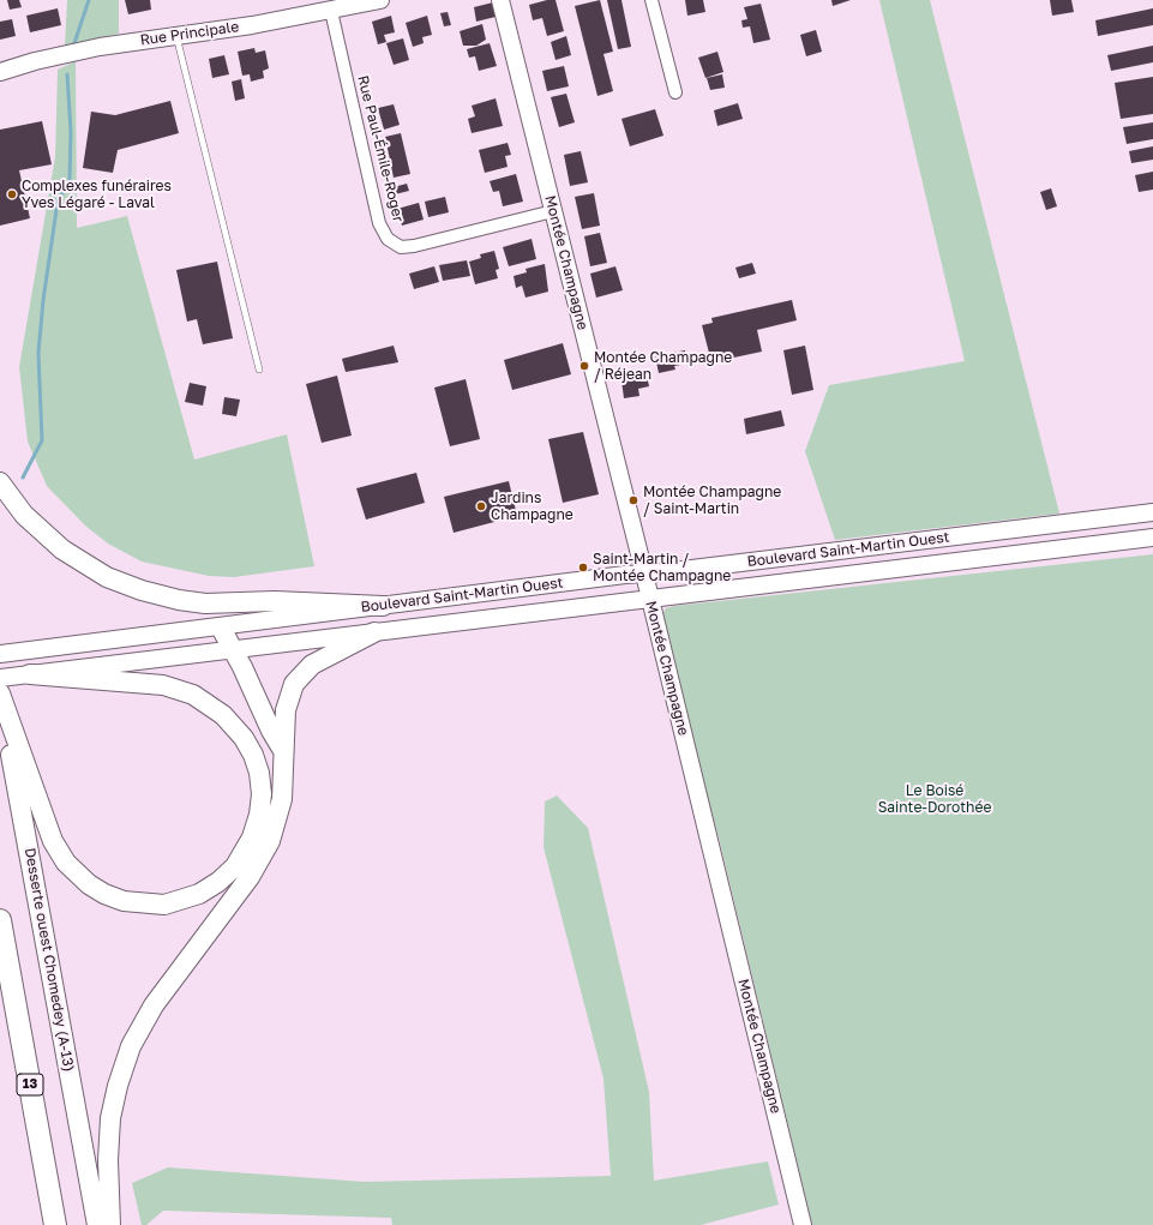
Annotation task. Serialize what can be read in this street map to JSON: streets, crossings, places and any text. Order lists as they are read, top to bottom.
{
  "streets": {
    "highway": ["13"],
    "main road": [
      "Rue Principale",
      "Montée Champagne",
      "Boulevard Saint-Martin Ouest",
      "Desserte ouest Chomedey (A-13)"
    ],
    "street": ["Rue Paul-Émile-Roger"]
  },
  "crossings": [
    ["Rue Principale", "Rue Paul-Émile-Roger"],
    ["Rue Paul-Émile-Roger", "Montée Champagne"],
    ["Montée Champagne", "Boulevard Saint-Martin Ouest"]
  ],
  "parks": ["Le Boisé Sainte-Dorothée"],
  "places": [
    "Complexes funéraires Yves Légaré - Laval",
    "Montée Champagne / Réjean",
    "Montée Champagne / Saint-Martin",
    "Jardins Champagne",
    "Saint-Martin / Montée Champagne"
  ]
}
